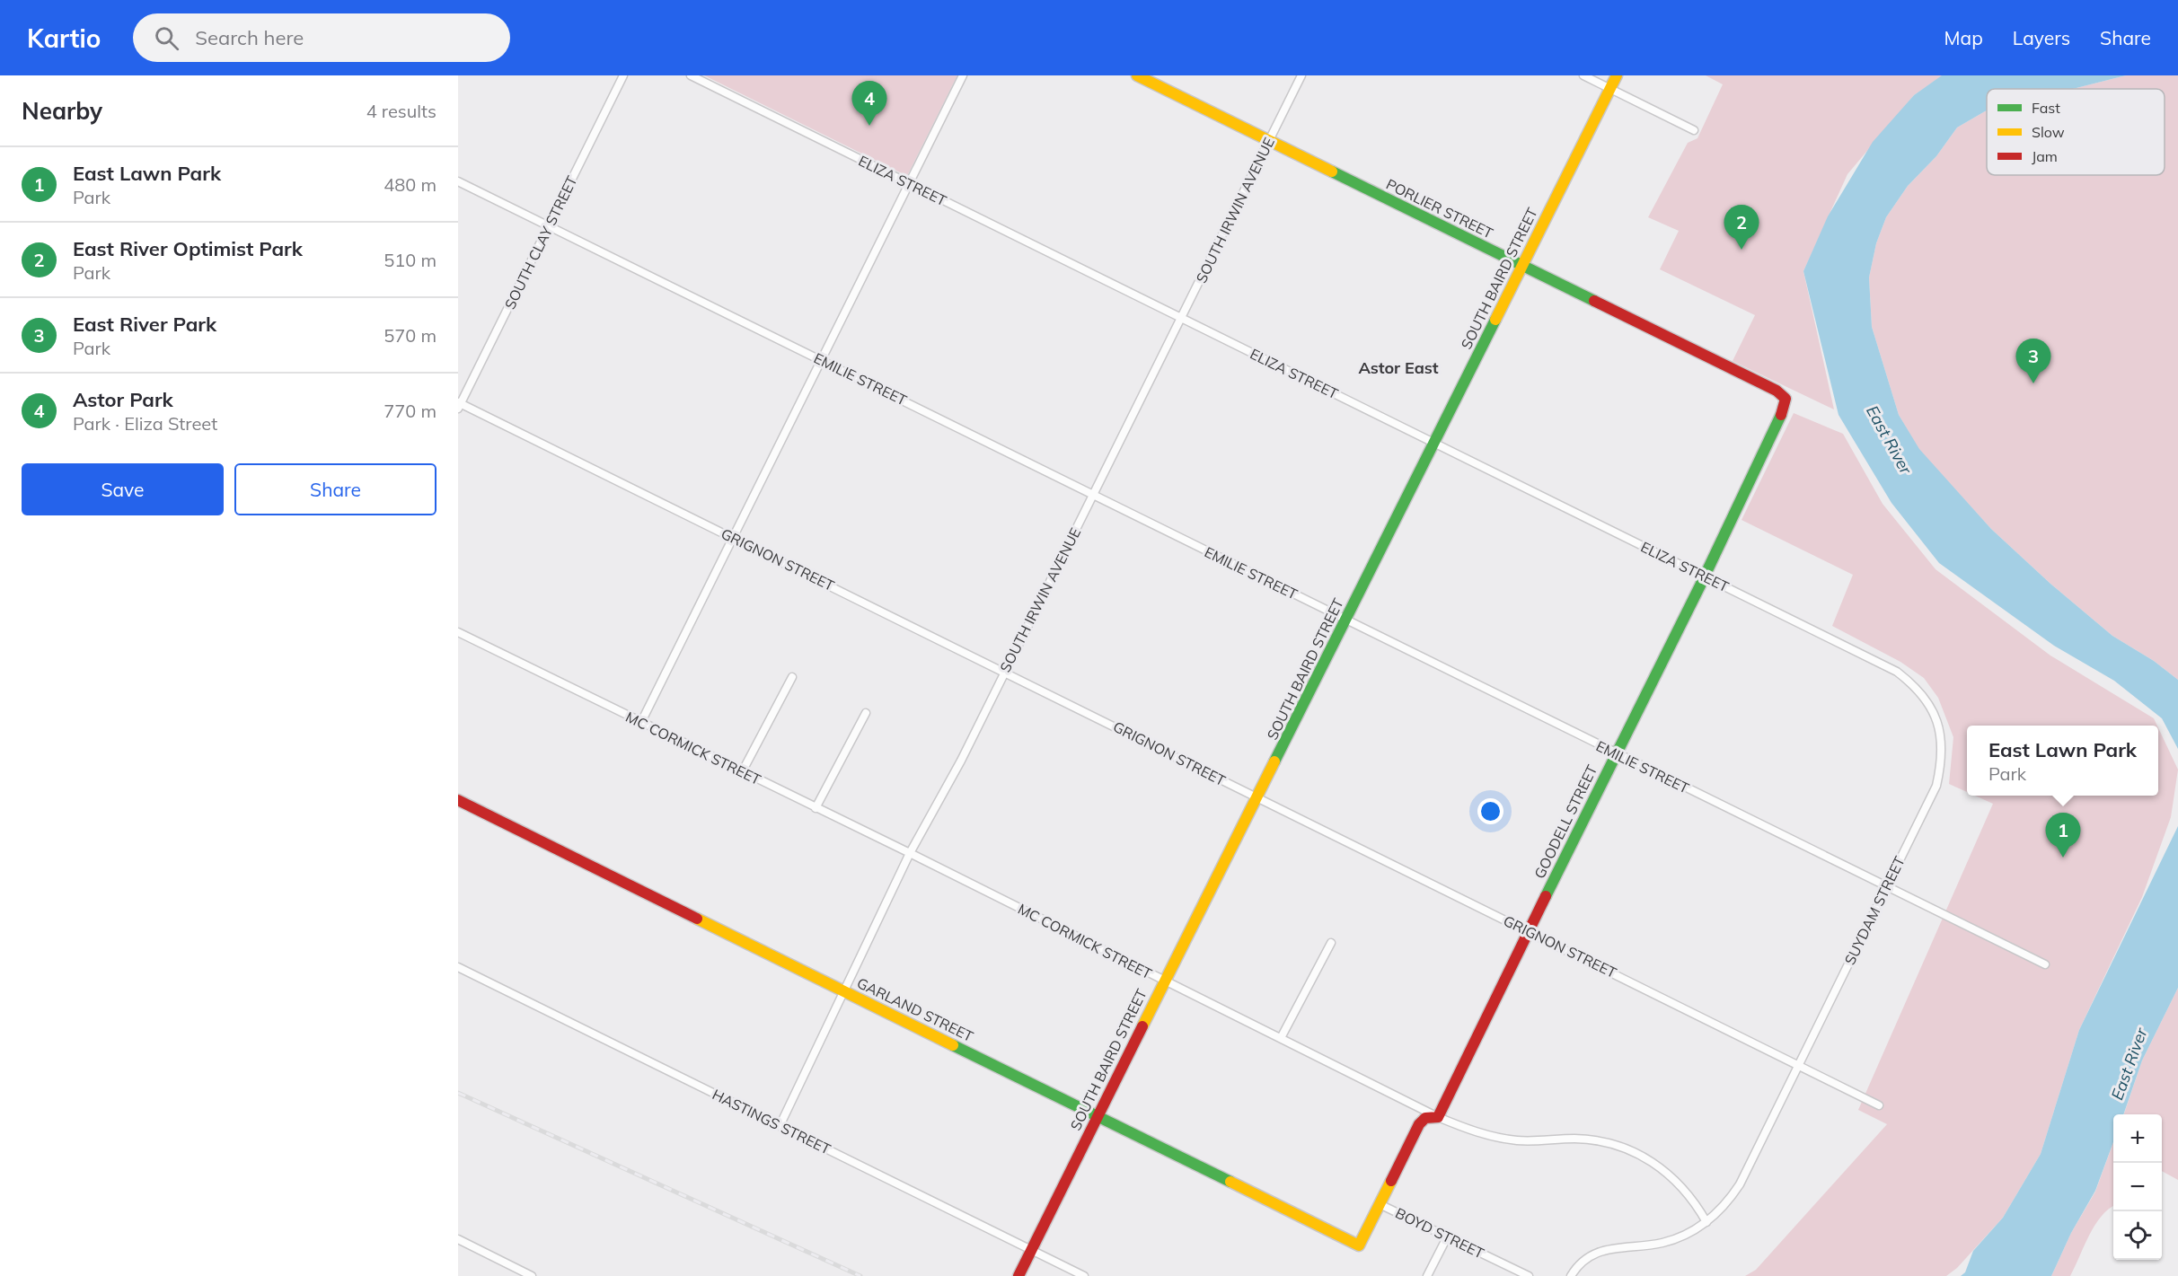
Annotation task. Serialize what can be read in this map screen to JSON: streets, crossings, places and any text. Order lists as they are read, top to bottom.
{
  "streets": {
    "street": [
      "ELIZA STREET",
      "PORLIER STREET",
      "SOUTH IRWIN AVENUE",
      "SOUTH CLAY STREET",
      "SOUTH BAIRD STREET",
      "EMILIE STREET",
      "GRIGNON STREET",
      "MC CORMICK STREET",
      "GOODELL STREET",
      "SUYDAM STREET",
      "GARLAND STREET",
      "HASTINGS STREET",
      "BOYD STREET"
    ]
  },
  "crossings": [
    ["ELIZA STREET", "SOUTH IRWIN AVENUE"],
    ["ELIZA STREET", "SOUTH BAIRD STREET"],
    ["ELIZA STREET", "GOODELL STREET"],
    ["ELIZA STREET", "SUYDAM STREET"],
    ["PORLIER STREET", "SOUTH IRWIN AVENUE"],
    ["PORLIER STREET", "SOUTH BAIRD STREET"],
    ["PORLIER STREET", "GOODELL STREET"],
    ["SOUTH IRWIN AVENUE", "EMILIE STREET"],
    ["SOUTH IRWIN AVENUE", "GRIGNON STREET"],
    ["SOUTH IRWIN AVENUE", "MC CORMICK STREET"],
    ["SOUTH IRWIN AVENUE", "GARLAND STREET"],
    ["SOUTH IRWIN AVENUE", "HASTINGS STREET"],
    ["SOUTH CLAY STREET", "EMILIE STREET"],
    ["SOUTH CLAY STREET", "GRIGNON STREET"],
    ["SOUTH BAIRD STREET", "EMILIE STREET"],
    ["SOUTH BAIRD STREET", "GRIGNON STREET"],
    ["SOUTH BAIRD STREET", "MC CORMICK STREET"],
    ["SOUTH BAIRD STREET", "GARLAND STREET"],
    ["SOUTH BAIRD STREET", "HASTINGS STREET"],
    ["EMILIE STREET", "GOODELL STREET"],
    ["EMILIE STREET", "SUYDAM STREET"],
    ["GRIGNON STREET", "GOODELL STREET"],
    ["GRIGNON STREET", "SUYDAM STREET"],
    ["MC CORMICK STREET", "GOODELL STREET"],
    ["MC CORMICK STREET", "SUYDAM STREET"],
    ["GARLAND STREET", "BOYD STREET"]
  ],
  "districts": ["Astor East"],
  "water": ["East River"],
  "legend": ["Fast", "Slow", "Jam"],
  "page": {
    "header": "Kartio",
    "search": "Search here",
    "nav": ["Map", "Layers", "Share"],
    "heading": ["Nearby", "4 results"],
    "pins": [
      "4",
      "2",
      "3",
      "1"
    ],
    "list": [
      {
        "mark": "1",
        "name": "East Lawn Park",
        "note": "Park",
        "value": "480 m"
      },
      {
        "mark": "2",
        "name": "East River Optimist Park",
        "note": "Park",
        "value": "510 m"
      },
      {
        "mark": "3",
        "name": "East River Park",
        "note": "Park",
        "value": "570 m"
      },
      {
        "mark": "4",
        "name": "Astor Park",
        "note": "Park · Eliza Street",
        "value": "770 m"
      }
    ],
    "buttons": ["Save", "Share"],
    "popup": ["East Lawn Park", "Park"],
    "map_buttons": ["+", "−"]
  }
}
